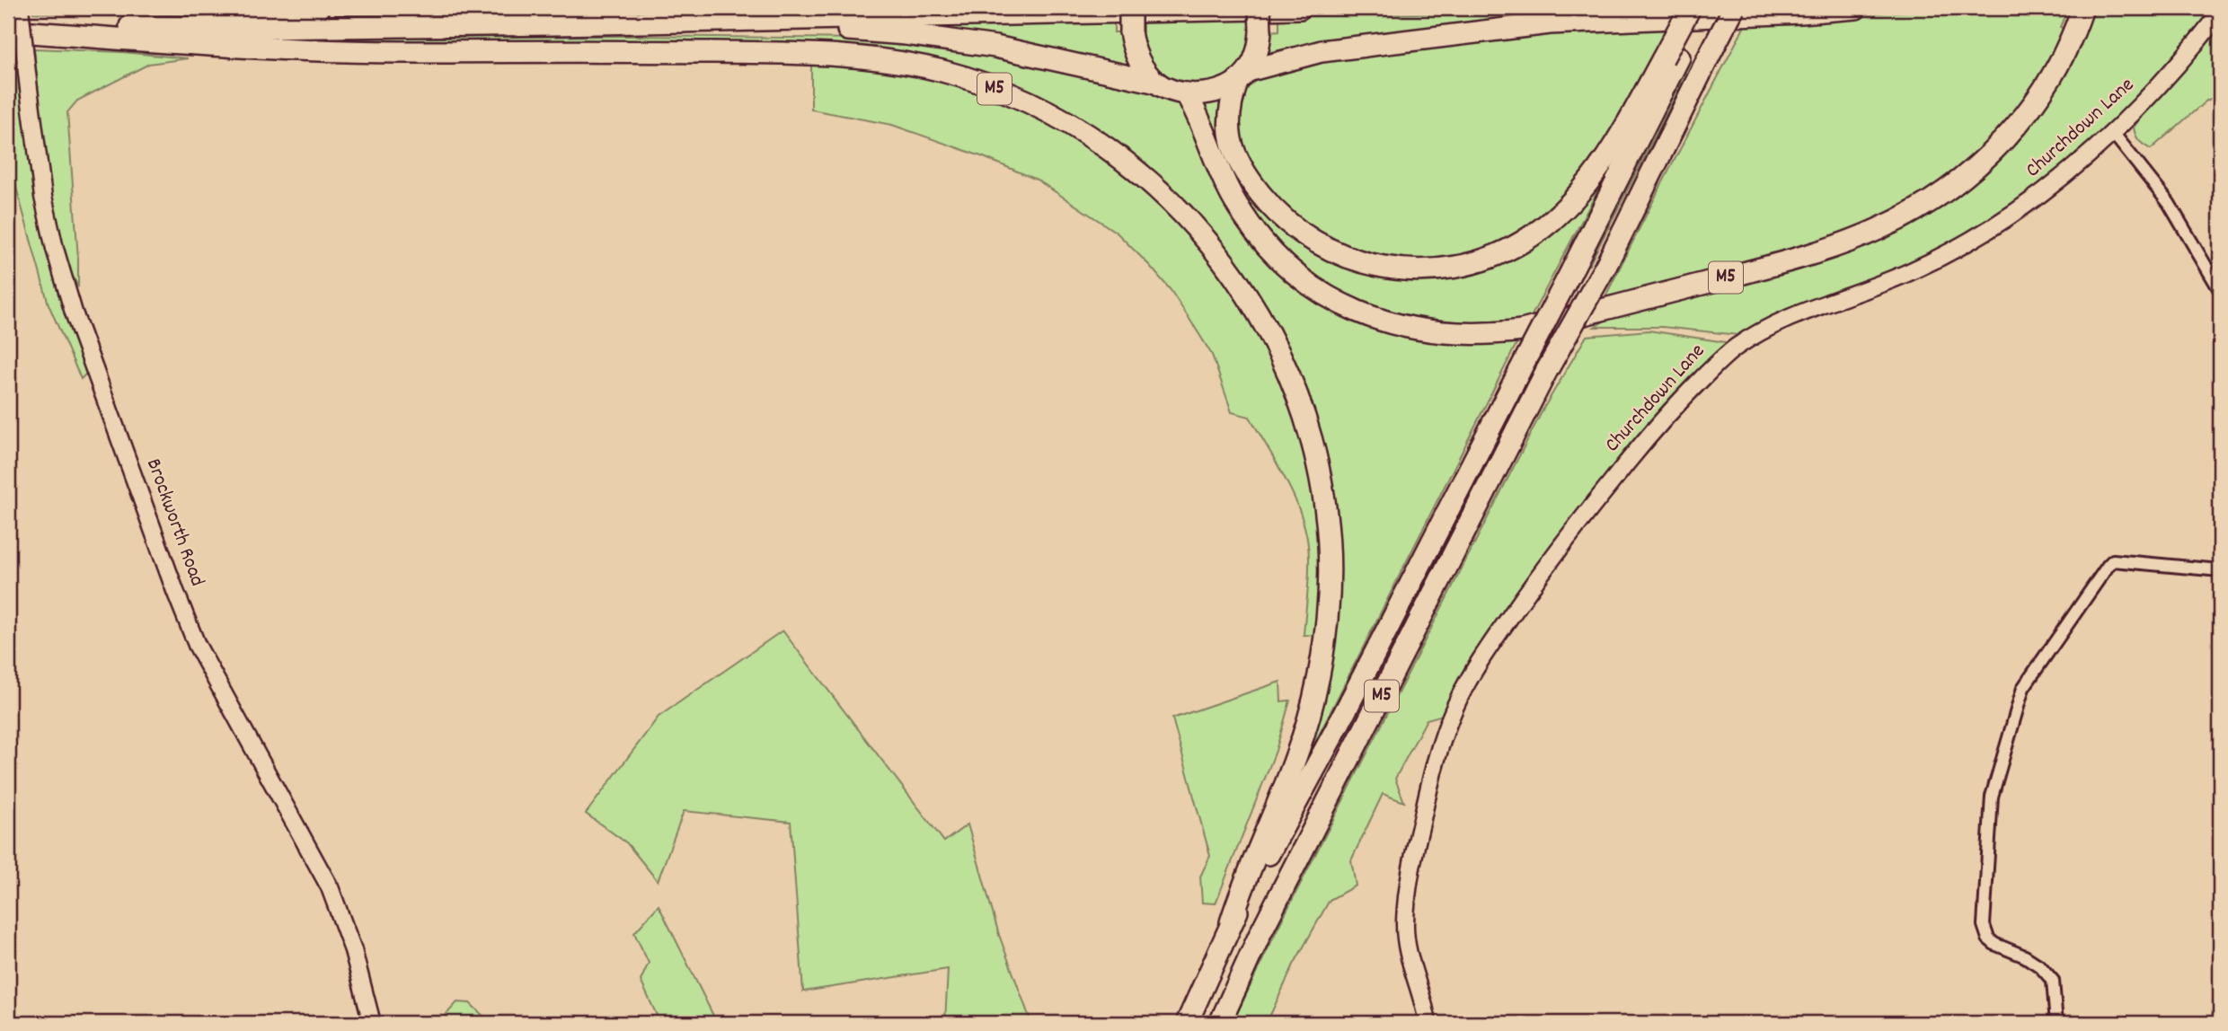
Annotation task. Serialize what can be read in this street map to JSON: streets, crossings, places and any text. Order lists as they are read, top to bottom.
{
  "streets": {
    "highway": ["M5"],
    "street": ["Churchdown Lane", "Brockworth Road"]
  }
}
